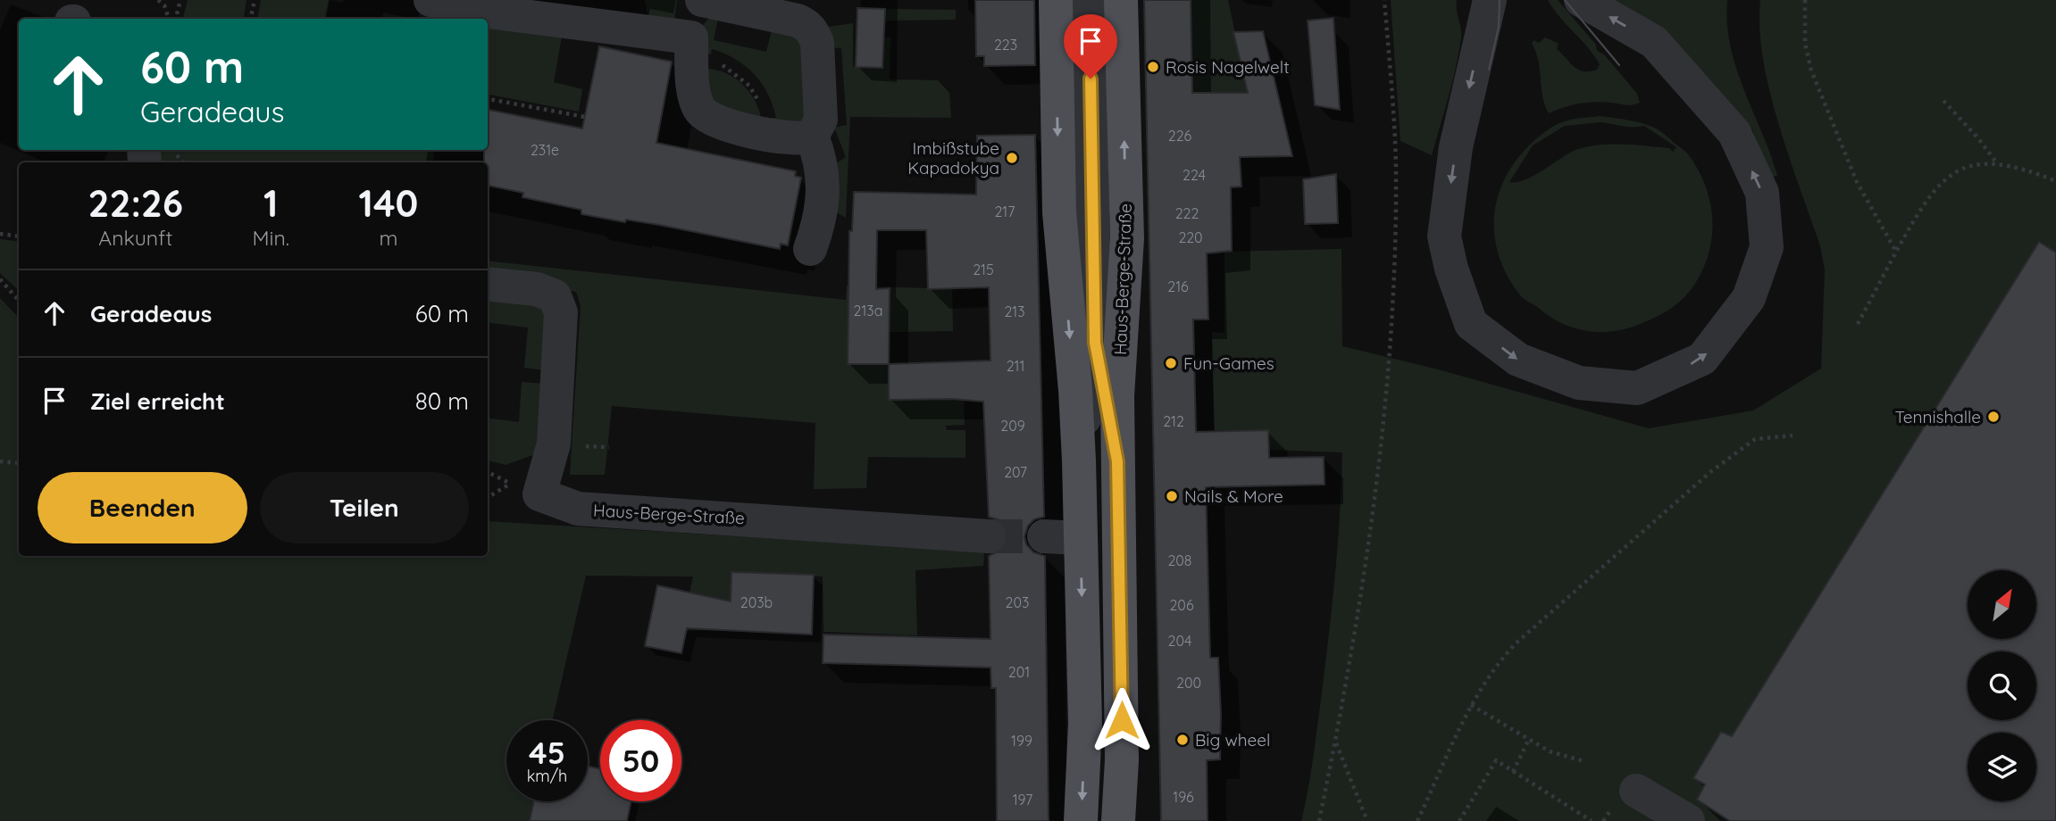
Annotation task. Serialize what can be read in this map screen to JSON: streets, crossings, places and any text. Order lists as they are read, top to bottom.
{
  "streets": {
    "main road": ["Haus-Berge-Straße"]
  },
  "places": [
    "Rosis Nagelwelt",
    "Imbißstube Kapadokya",
    "Fun-Games",
    "Tennishalle",
    "Nails & More",
    "Big wheel"
  ],
  "house_numbers": [
    "223",
    "226",
    "231e",
    "224",
    "217",
    "222",
    "220",
    "215",
    "216",
    "213a",
    "213",
    "211",
    "212",
    "209",
    "207",
    "208",
    "203b",
    "203",
    "206",
    "204",
    "201",
    "200",
    "199",
    "196",
    "197"
  ],
  "north": "top right",
  "page": {
    "turn": ["60 m", "Geradeaus"],
    "eta": [
      "22:26",
      "Ankunft",
      "1",
      "Min.",
      "140",
      "m"
    ],
    "list": [
      {
        "name": "Geradeaus",
        "value": "60 m"
      },
      {
        "name": "Ziel erreicht",
        "value": "80 m"
      }
    ],
    "buttons": ["Beenden", "Teilen"],
    "speed": "45 km/h",
    "limit": "50"
  }
}
